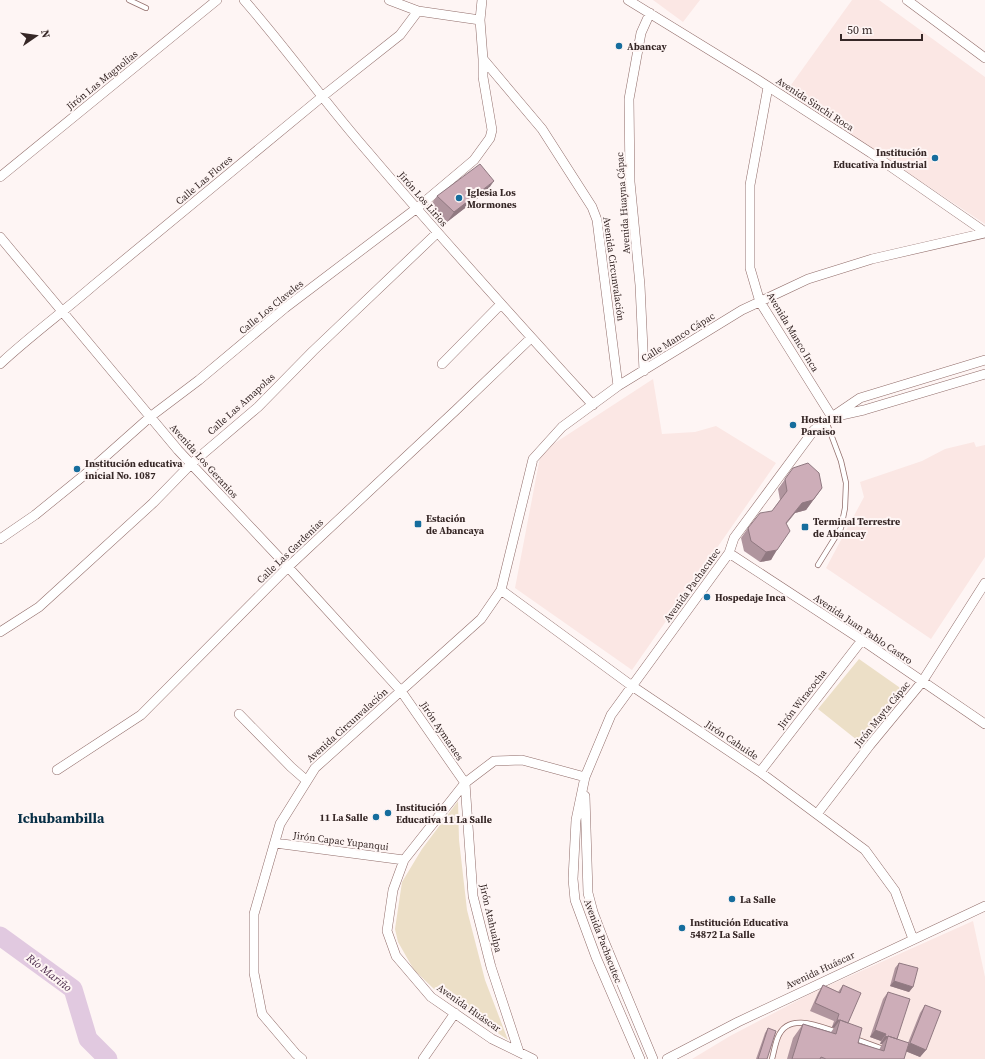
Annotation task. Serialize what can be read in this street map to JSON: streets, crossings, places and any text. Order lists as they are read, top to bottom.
{
  "streets": {
    "street": [
      "Jirón Las Magnolias",
      "Avenida Sinchi Roca",
      "Calle Las Flores",
      "Jirón Los Lirios",
      "Avenida Huayna Cápac",
      "Avenida Circunvalación",
      "Calle Los Claveles",
      "Avenida Manco Inca",
      "Calle Manco Cápac",
      "Calle Las Amapolas",
      "Avenida Los Geranios",
      "Calle Las Gardenias",
      "Avenida Pachacutec",
      "Avenida Juan Pablo Castro",
      "Jirón Wiracocha",
      "Jirón Mayta Cápac",
      "Jirón Aymaraes",
      "Jirón Cahuide",
      "Jirón Capac Yupanqui",
      "Jirón Atahualpa",
      "Avenida Huáscar"
    ]
  },
  "crossings": [
    ["Avenida Sinchi Roca", "Avenida Huayna Cápac"],
    ["Avenida Sinchi Roca", "Avenida Manco Inca"],
    ["Avenida Sinchi Roca", "Calle Manco Cápac"],
    ["Calle Las Flores", "Jirón Los Lirios"],
    ["Calle Las Flores", "Avenida Los Geranios"],
    ["Jirón Los Lirios", "Calle Los Claveles"],
    ["Jirón Los Lirios", "Calle Manco Cápac"],
    ["Jirón Los Lirios", "Calle Las Amapolas"],
    ["Jirón Los Lirios", "Calle Las Gardenias"],
    ["Avenida Huayna Cápac", "Calle Manco Cápac"],
    ["Avenida Circunvalación", "Calle Los Claveles"],
    ["Avenida Circunvalación", "Calle Manco Cápac"],
    ["Avenida Circunvalación", "Avenida Los Geranios"],
    ["Avenida Circunvalación", "Jirón Aymaraes"],
    ["Avenida Circunvalación", "Jirón Cahuide"],
    ["Avenida Circunvalación", "Jirón Capac Yupanqui"],
    ["Calle Los Claveles", "Avenida Los Geranios"],
    ["Avenida Manco Inca", "Calle Manco Cápac"],
    ["Avenida Manco Inca", "Avenida Pachacutec"],
    ["Calle Manco Cápac", "Jirón Cahuide"],
    ["Calle Las Amapolas", "Avenida Los Geranios"],
    ["Avenida Los Geranios", "Calle Las Gardenias"],
    ["Avenida Los Geranios", "Jirón Aymaraes"],
    ["Avenida Pachacutec", "Avenida Juan Pablo Castro"],
    ["Avenida Pachacutec", "Jirón Cahuide"],
    ["Avenida Pachacutec", "Avenida Huáscar"],
    ["Avenida Juan Pablo Castro", "Jirón Wiracocha"],
    ["Avenida Juan Pablo Castro", "Jirón Mayta Cápac"],
    ["Jirón Wiracocha", "Jirón Cahuide"],
    ["Jirón Mayta Cápac", "Jirón Cahuide"],
    ["Jirón Aymaraes", "Jirón Atahualpa"],
    ["Jirón Aymaraes", "Avenida Huáscar"],
    ["Jirón Cahuide", "Avenida Huáscar"],
    ["Jirón Capac Yupanqui", "Avenida Huáscar"],
    ["Jirón Atahualpa", "Avenida Huáscar"]
  ],
  "districts": ["Ichubambilla"],
  "water": ["Río Mariño"],
  "places": {
    "other": [
      "Abancay",
      "Institución Educativa Industrial",
      "Iglesia Los Mormones",
      "Hostal El Paraiso",
      "Institución educativa inicial No. 1087",
      "Hospedaje Inca",
      "Institución Educativa 11 La Salle",
      "11 La Salle",
      "La Salle",
      "Institución Educativa 54872 La Salle"
    ],
    "transit": ["Estación de Abancaya", "Terminal Terrestre de Abancay"]
  },
  "scale_bar": "50 m",
  "north": "right"
}
